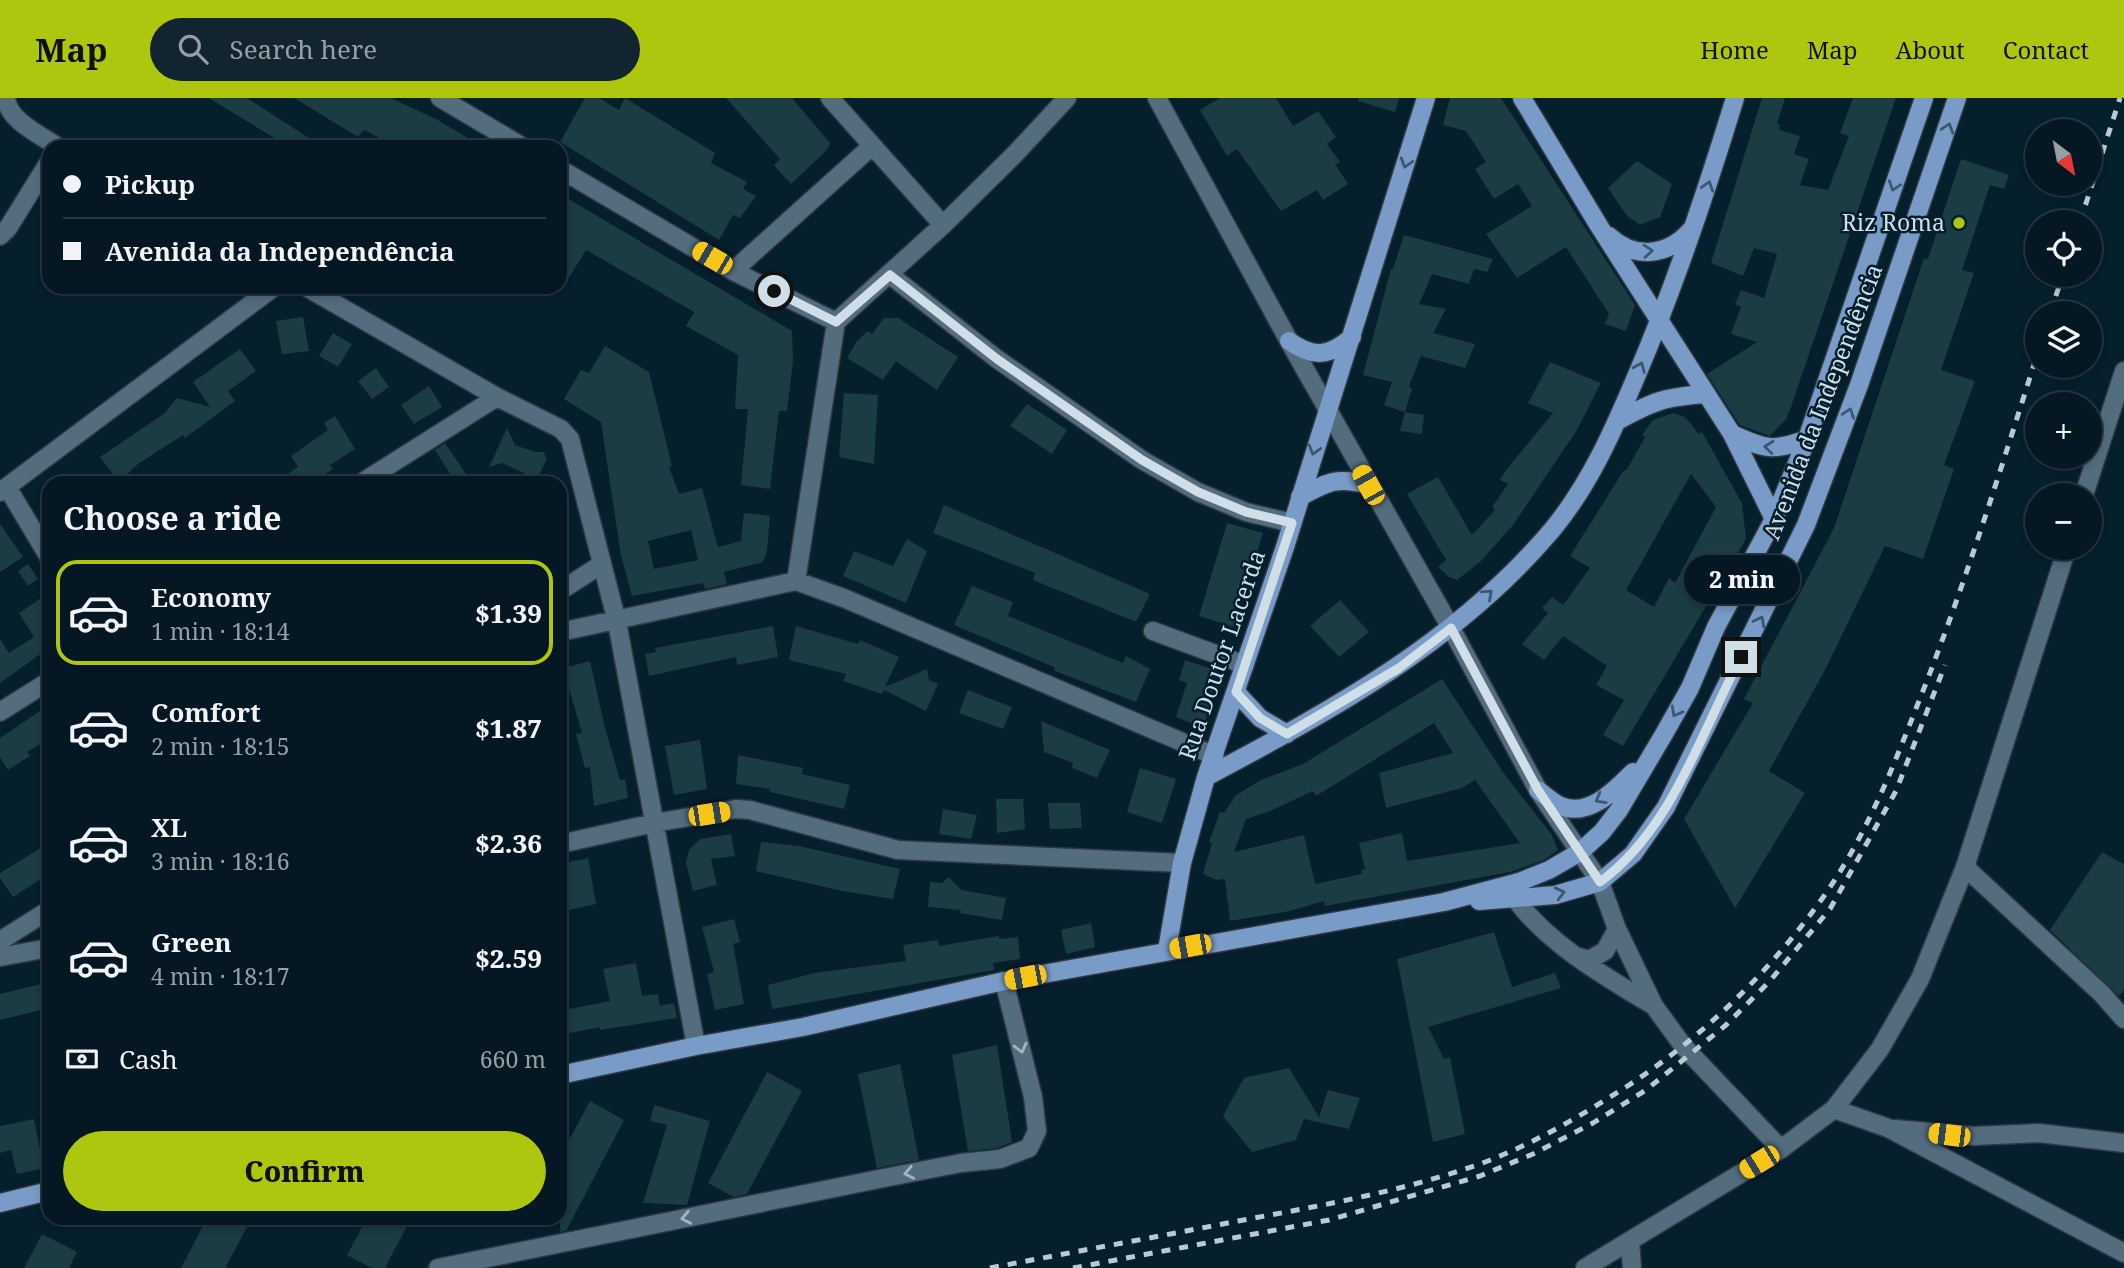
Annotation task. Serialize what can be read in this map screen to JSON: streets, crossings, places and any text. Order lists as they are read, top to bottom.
{
  "streets": {
    "main road": ["Avenida da Independência", "Rua Doutor Lacerda"]
  },
  "one_way": ["Rua Doutor Lacerda"],
  "places": ["Riz Roma"],
  "north": "bottom right",
  "page": {
    "header": "Map",
    "search": "Search here",
    "nav": [
      "Home",
      "Map",
      "About",
      "Contact"
    ],
    "map_buttons": ["+", "−"],
    "banner": ["Pickup", "Avenida da Independência"],
    "heading": "Choose a ride",
    "bubble": "2 min",
    "list": [
      {
        "name": "Economy",
        "note": "1 min · 18:14",
        "value": "$1.39"
      },
      {
        "name": "Comfort",
        "note": "2 min · 18:15",
        "value": "$1.87"
      },
      {
        "name": "XL",
        "note": "3 min · 18:16",
        "value": "$2.36"
      },
      {
        "name": "Green",
        "note": "4 min · 18:17",
        "value": "$2.59"
      }
    ],
    "pay": ["Cash", "660 m"],
    "buttons": "Confirm"
  }
}
